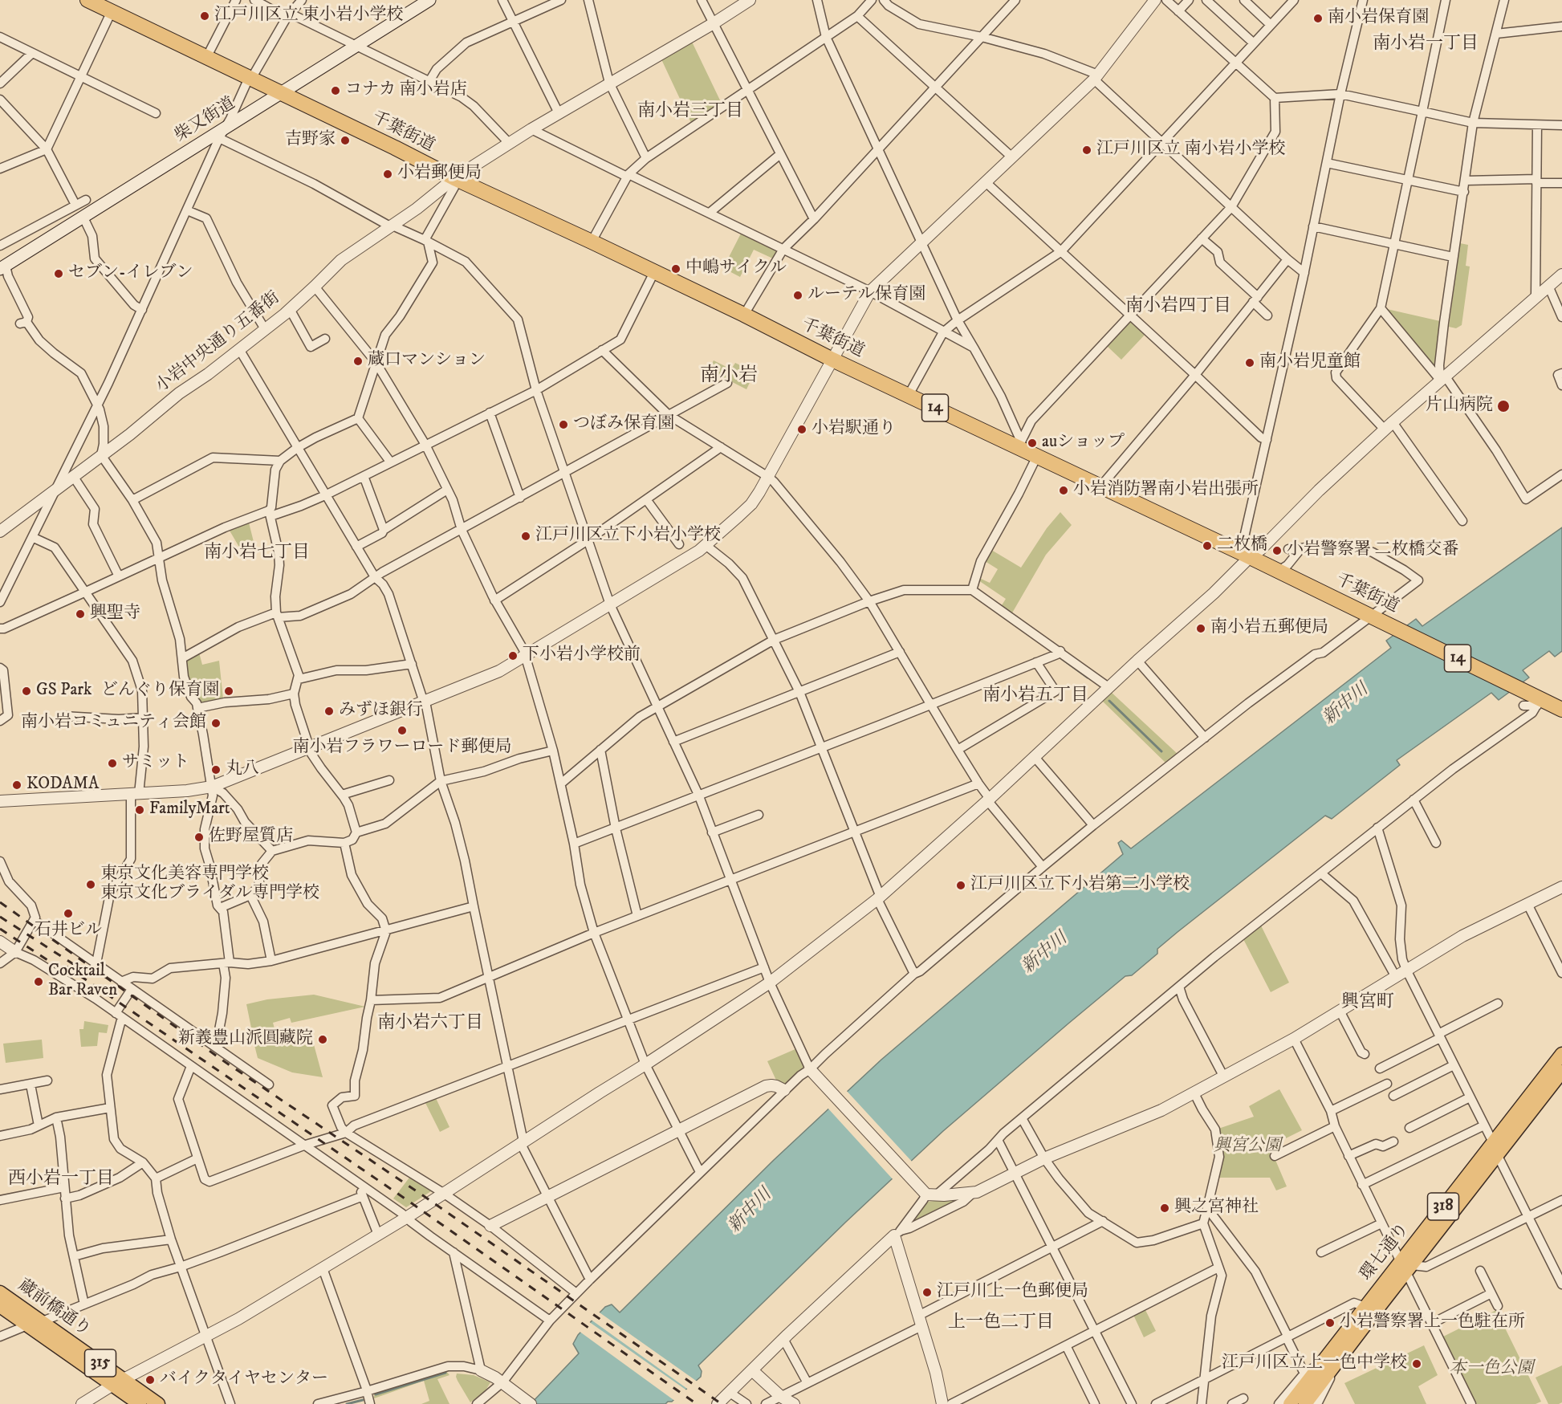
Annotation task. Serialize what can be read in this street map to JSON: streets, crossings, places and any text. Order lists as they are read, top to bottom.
{
  "streets": {
    "highway": ["千葉街道", "14"],
    "main road": [
      "柴又街道",
      "318",
      "環七通り",
      "蔵前橋通り",
      "315"
    ],
    "street": ["小岩中央通り五番街"]
  },
  "crossings": [
    ["柴又街道", "千葉街道"],
    ["千葉街道", "小岩中央通り五番街"]
  ],
  "districts": [
    "南小岩一丁目",
    "南小岩三丁目",
    "南小岩四丁目",
    "南小岩",
    "南小岩七丁目",
    "南小岩五丁目",
    "興宮町",
    "南小岩六丁目",
    "西小岩一丁目",
    "上一色二丁目"
  ],
  "water": ["新中川"],
  "parks": ["興宮公園", "本一色公園"],
  "places": [
    "江戸川区立 東小岩小学校",
    "南小岩保育園",
    "コナカ 南小岩店",
    "吉野家",
    "江戸川区立 南小岩小学校",
    "小岩郵便局",
    "中嶋サイクル",
    "セブン-イレブン",
    "ルーテル保育園",
    "蔵口マンション",
    "南小岩児童館",
    "片山病院",
    "つぼみ保育園",
    "小岩駅通り",
    "auショップ",
    "小岩消防署南小岩出張所",
    "江戸川区立下小岩小学校",
    "二枚橋",
    "小岩警察署 二枚橋交番",
    "興聖寺",
    "南小岩五郵便局",
    "下小岩小学校前",
    "GS Park",
    "どんぐり保育園",
    "みずほ銀行",
    "南小岩コミュニティ会館",
    "南小岩フラワーロード郵便局",
    "サミット",
    "丸八",
    "KODAMA",
    "FamilyMart",
    "佐野屋質店",
    "東京文化美容専門学校 東京文化ブライダル専門学校",
    "江戸川区立下小岩第二小学校",
    "石井ビル",
    "Cocktail Bar Raven",
    "新義豊山派圓藏院",
    "興之宮神社",
    "江戸川上一色郵便局",
    "小岩警察署上一色駐在所",
    "江戸川区立上一色中学校",
    "バイクタイヤセンター"
  ]
}
